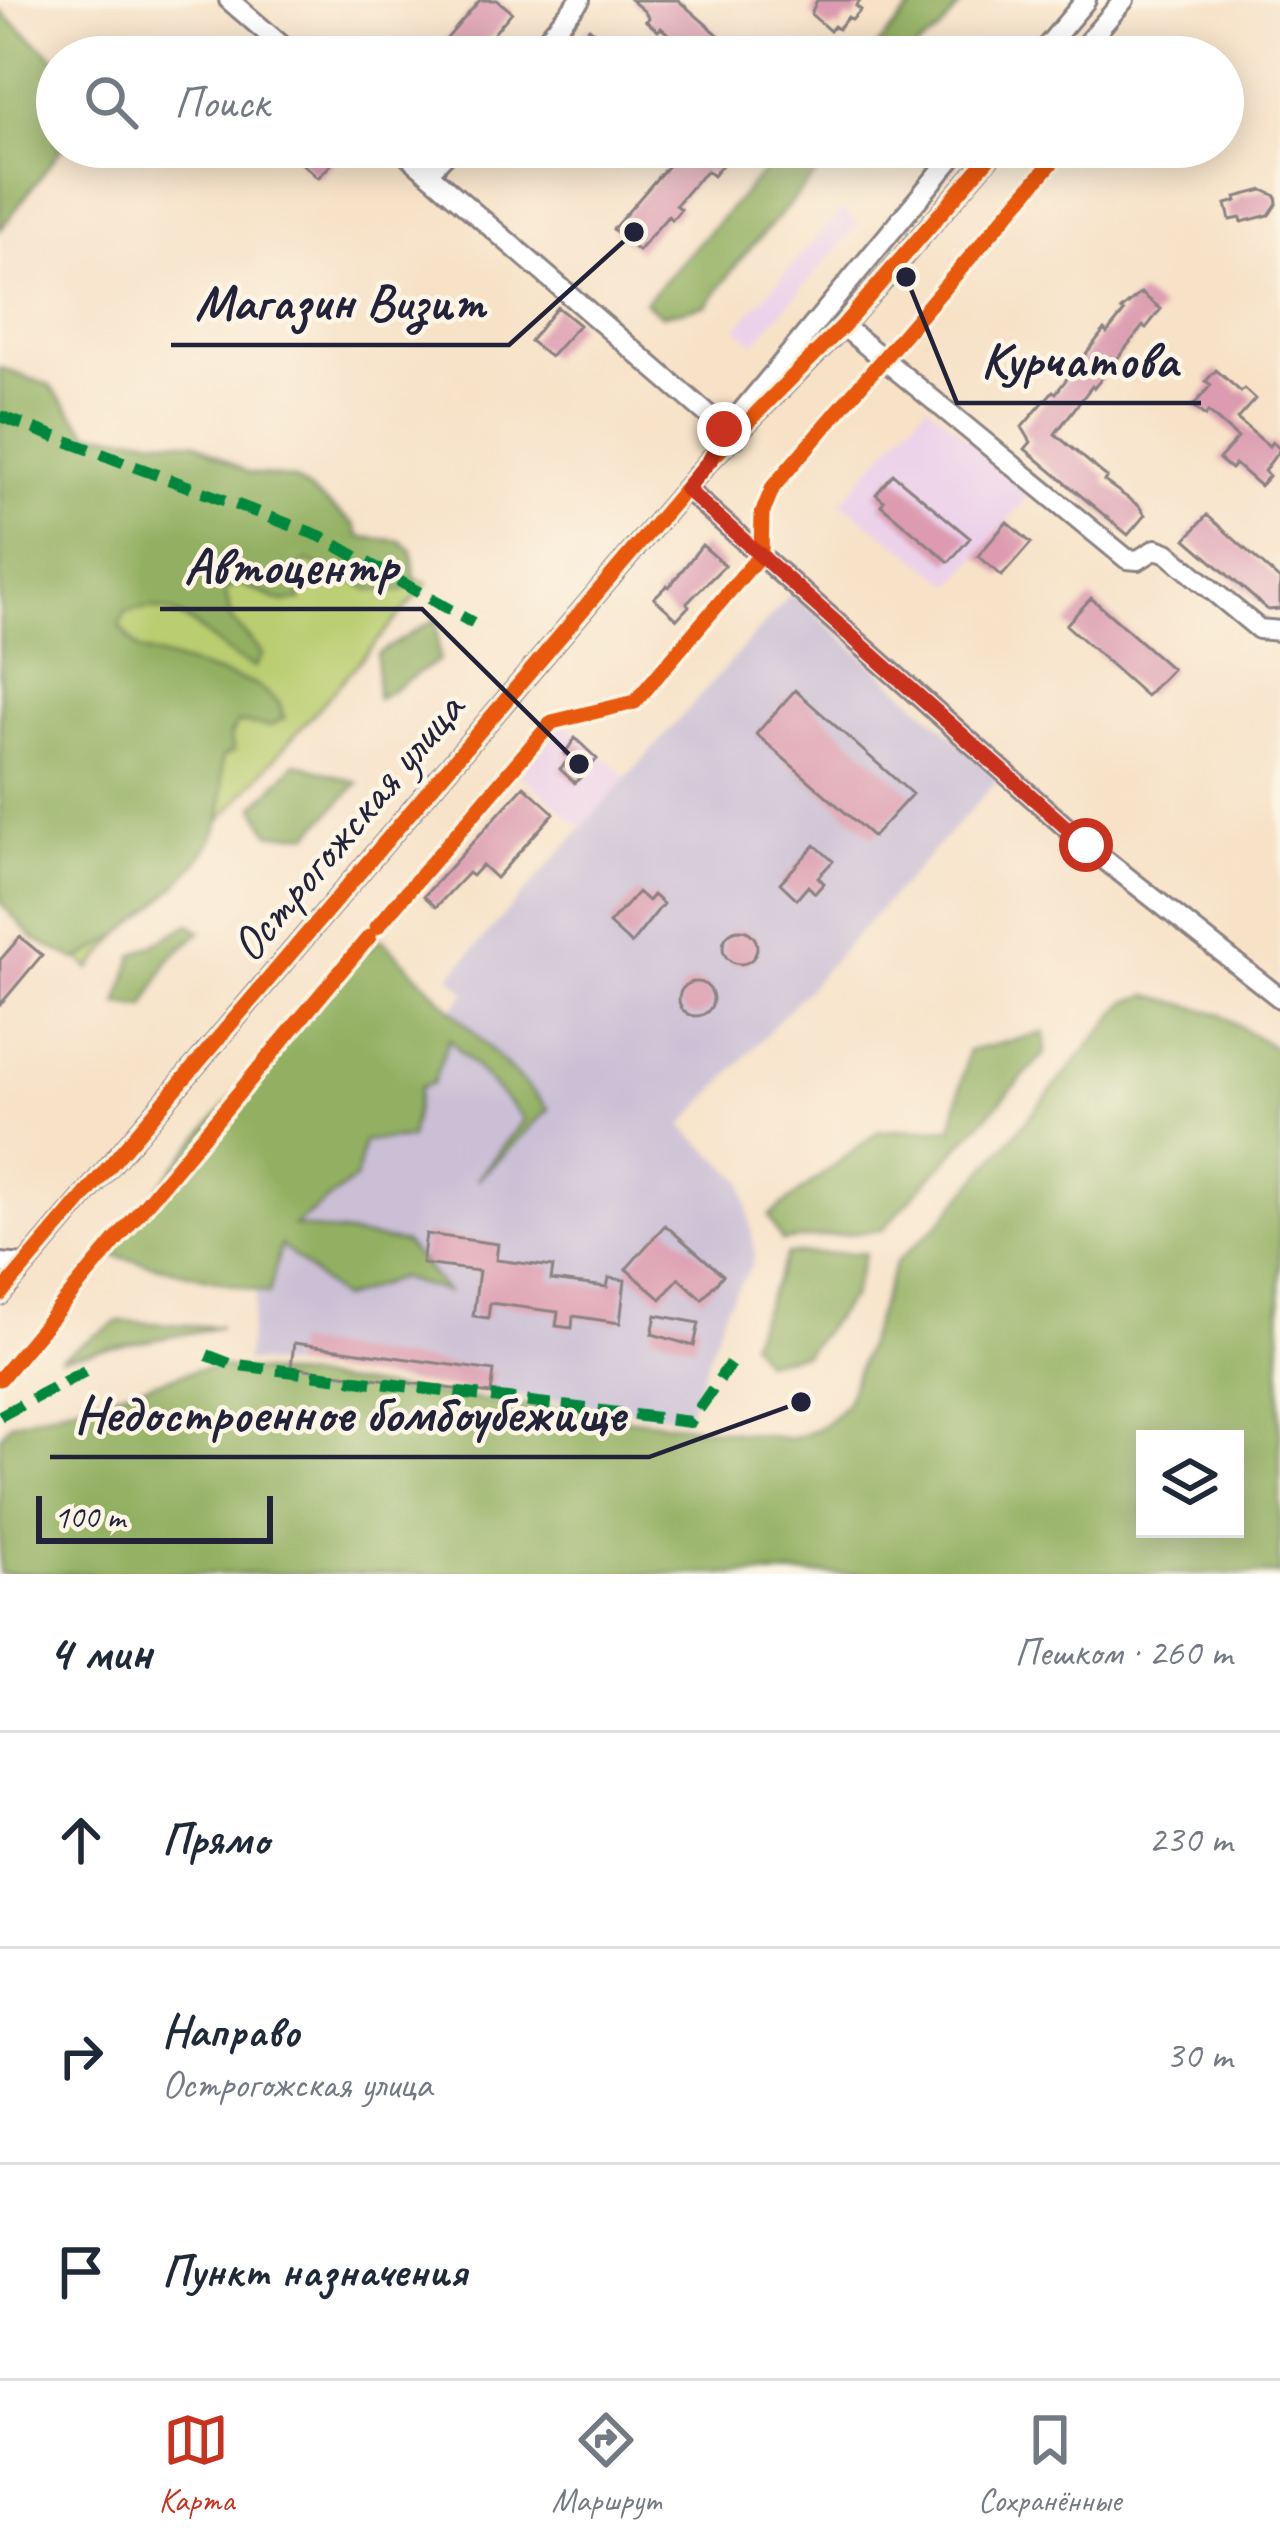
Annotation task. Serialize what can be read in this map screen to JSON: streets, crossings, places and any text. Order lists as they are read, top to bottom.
{
  "streets": {
    "street": ["Острогожская улица"]
  },
  "places": [
    "Магазин Визит",
    "Курчатова",
    "Автоцентр",
    "Недостроенное бомбоубежище"
  ],
  "scale_bar": "100 m",
  "page": {
    "search": "Поиск",
    "scale": "100 m",
    "heading": ["4 мин", "Пешком · 260 m"],
    "list": [
      ["Прямо", "230 m"],
      ["Направо", "Острогожская улица", "30 m"],
      "Пункт назначения"
    ],
    "nav": ["Карта", "Маршрут", "Сохранённые"]
  }
}
